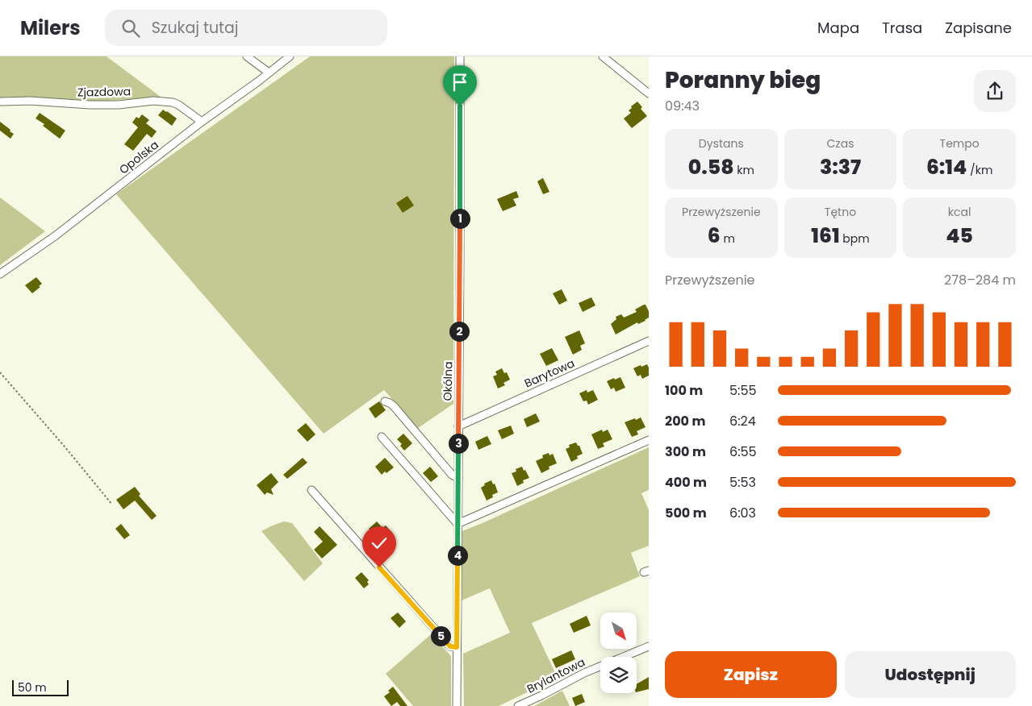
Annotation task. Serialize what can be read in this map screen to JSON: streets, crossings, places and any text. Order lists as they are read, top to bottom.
{
  "streets": {
    "street": [
      "Zjazdowa",
      "Opolska",
      "Barytowa",
      "Okólna",
      "Brylantowa"
    ]
  },
  "crossings": [
    ["Zjazdowa", "Opolska"],
    ["Barytowa", "Okólna"]
  ],
  "scale_bar": "50 m",
  "north": "bottom right",
  "page": {
    "header": "Milers",
    "search": "Szukaj tutaj",
    "nav": ["Mapa", "Trasa", "Zapisane"],
    "heading": ["Poranny bieg", "09:43"],
    "stats": [
      ["Dystans", "0.58 km"],
      ["Czas", "3:37"],
      ["Tempo", "6:14 /km"],
      ["Przewyższenie", "6 m"],
      ["Tętno", "161 bpm"],
      ["kcal", "45"]
    ],
    "pins": [
      "1",
      "2",
      "3",
      "4",
      "5"
    ],
    "chart": ["Przewyższenie", "278–284 m"],
    "list": [
      {
        "name": "100 m",
        "note": "5:55"
      },
      {
        "name": "200 m",
        "note": "6:24"
      },
      {
        "name": "300 m",
        "note": "6:55"
      },
      {
        "name": "400 m",
        "note": "5:53"
      },
      {
        "name": "500 m",
        "note": "6:03"
      }
    ],
    "buttons": ["Zapisz", "Udostępnij"],
    "scale": "50 m"
  }
}
